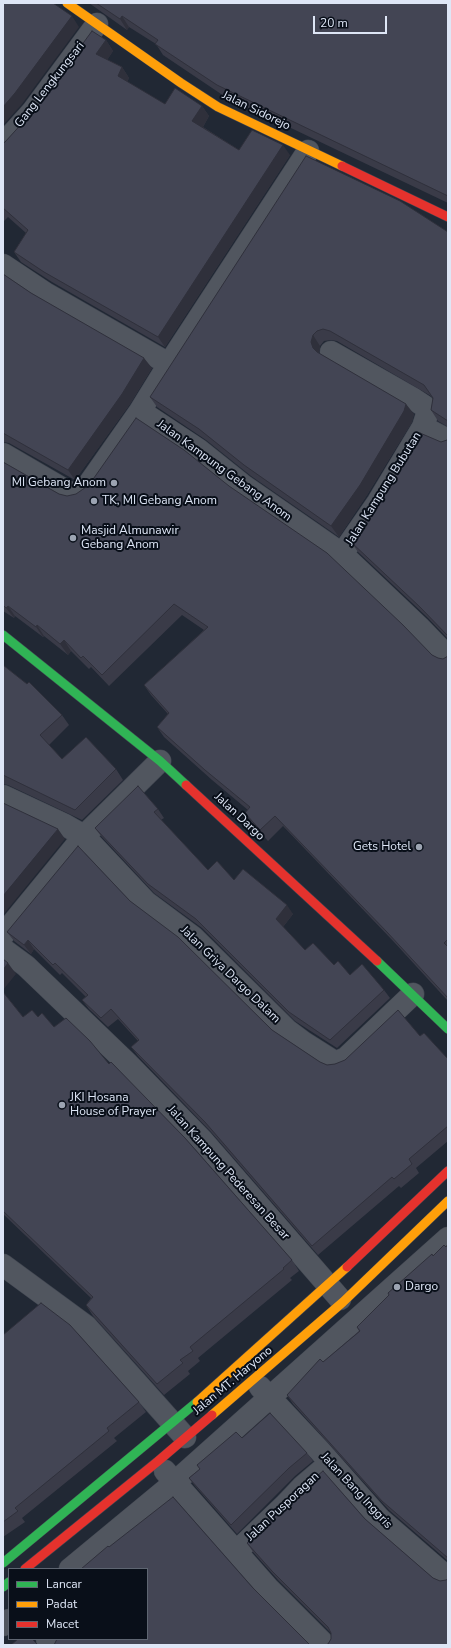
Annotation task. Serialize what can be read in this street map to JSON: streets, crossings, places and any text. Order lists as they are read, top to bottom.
{
  "streets": {
    "street": [
      "Gang Lengkungsari",
      "Jalan Sidorejo",
      "Jalan Kampung Gebang Anom",
      "Jalan Kampung Bubutan",
      "Jalan Dargo",
      "Jalan Griya Dargo Dalam",
      "Jalan Kampung Pederesan Besar",
      "Jalan MT. Haryono",
      "Jalan Bang Inggris",
      "Jalan Pusporagan"
    ]
  },
  "crossings": [
    ["Gang Lengkungsari", "Jalan Sidorejo"],
    ["Jalan Kampung Gebang Anom", "Jalan Kampung Bubutan"],
    ["Jalan Dargo", "Jalan Griya Dargo Dalam"],
    ["Jalan Kampung Pederesan Besar", "Jalan MT. Haryono"],
    ["Jalan MT. Haryono", "Jalan Bang Inggris"],
    ["Jalan MT. Haryono", "Jalan Pusporagan"],
    ["Jalan Bang Inggris", "Jalan Pusporagan"]
  ],
  "places": [
    "MI Gebang Anom",
    "TK, MI Gebang Anom",
    "Masjid Almunawir Gebang Anom",
    "Gets Hotel",
    "JKI Hosana House of Prayer",
    "Dargo"
  ],
  "legend": ["Lancar", "Padat", "Macet"],
  "scale_bar": "20 m"
}
